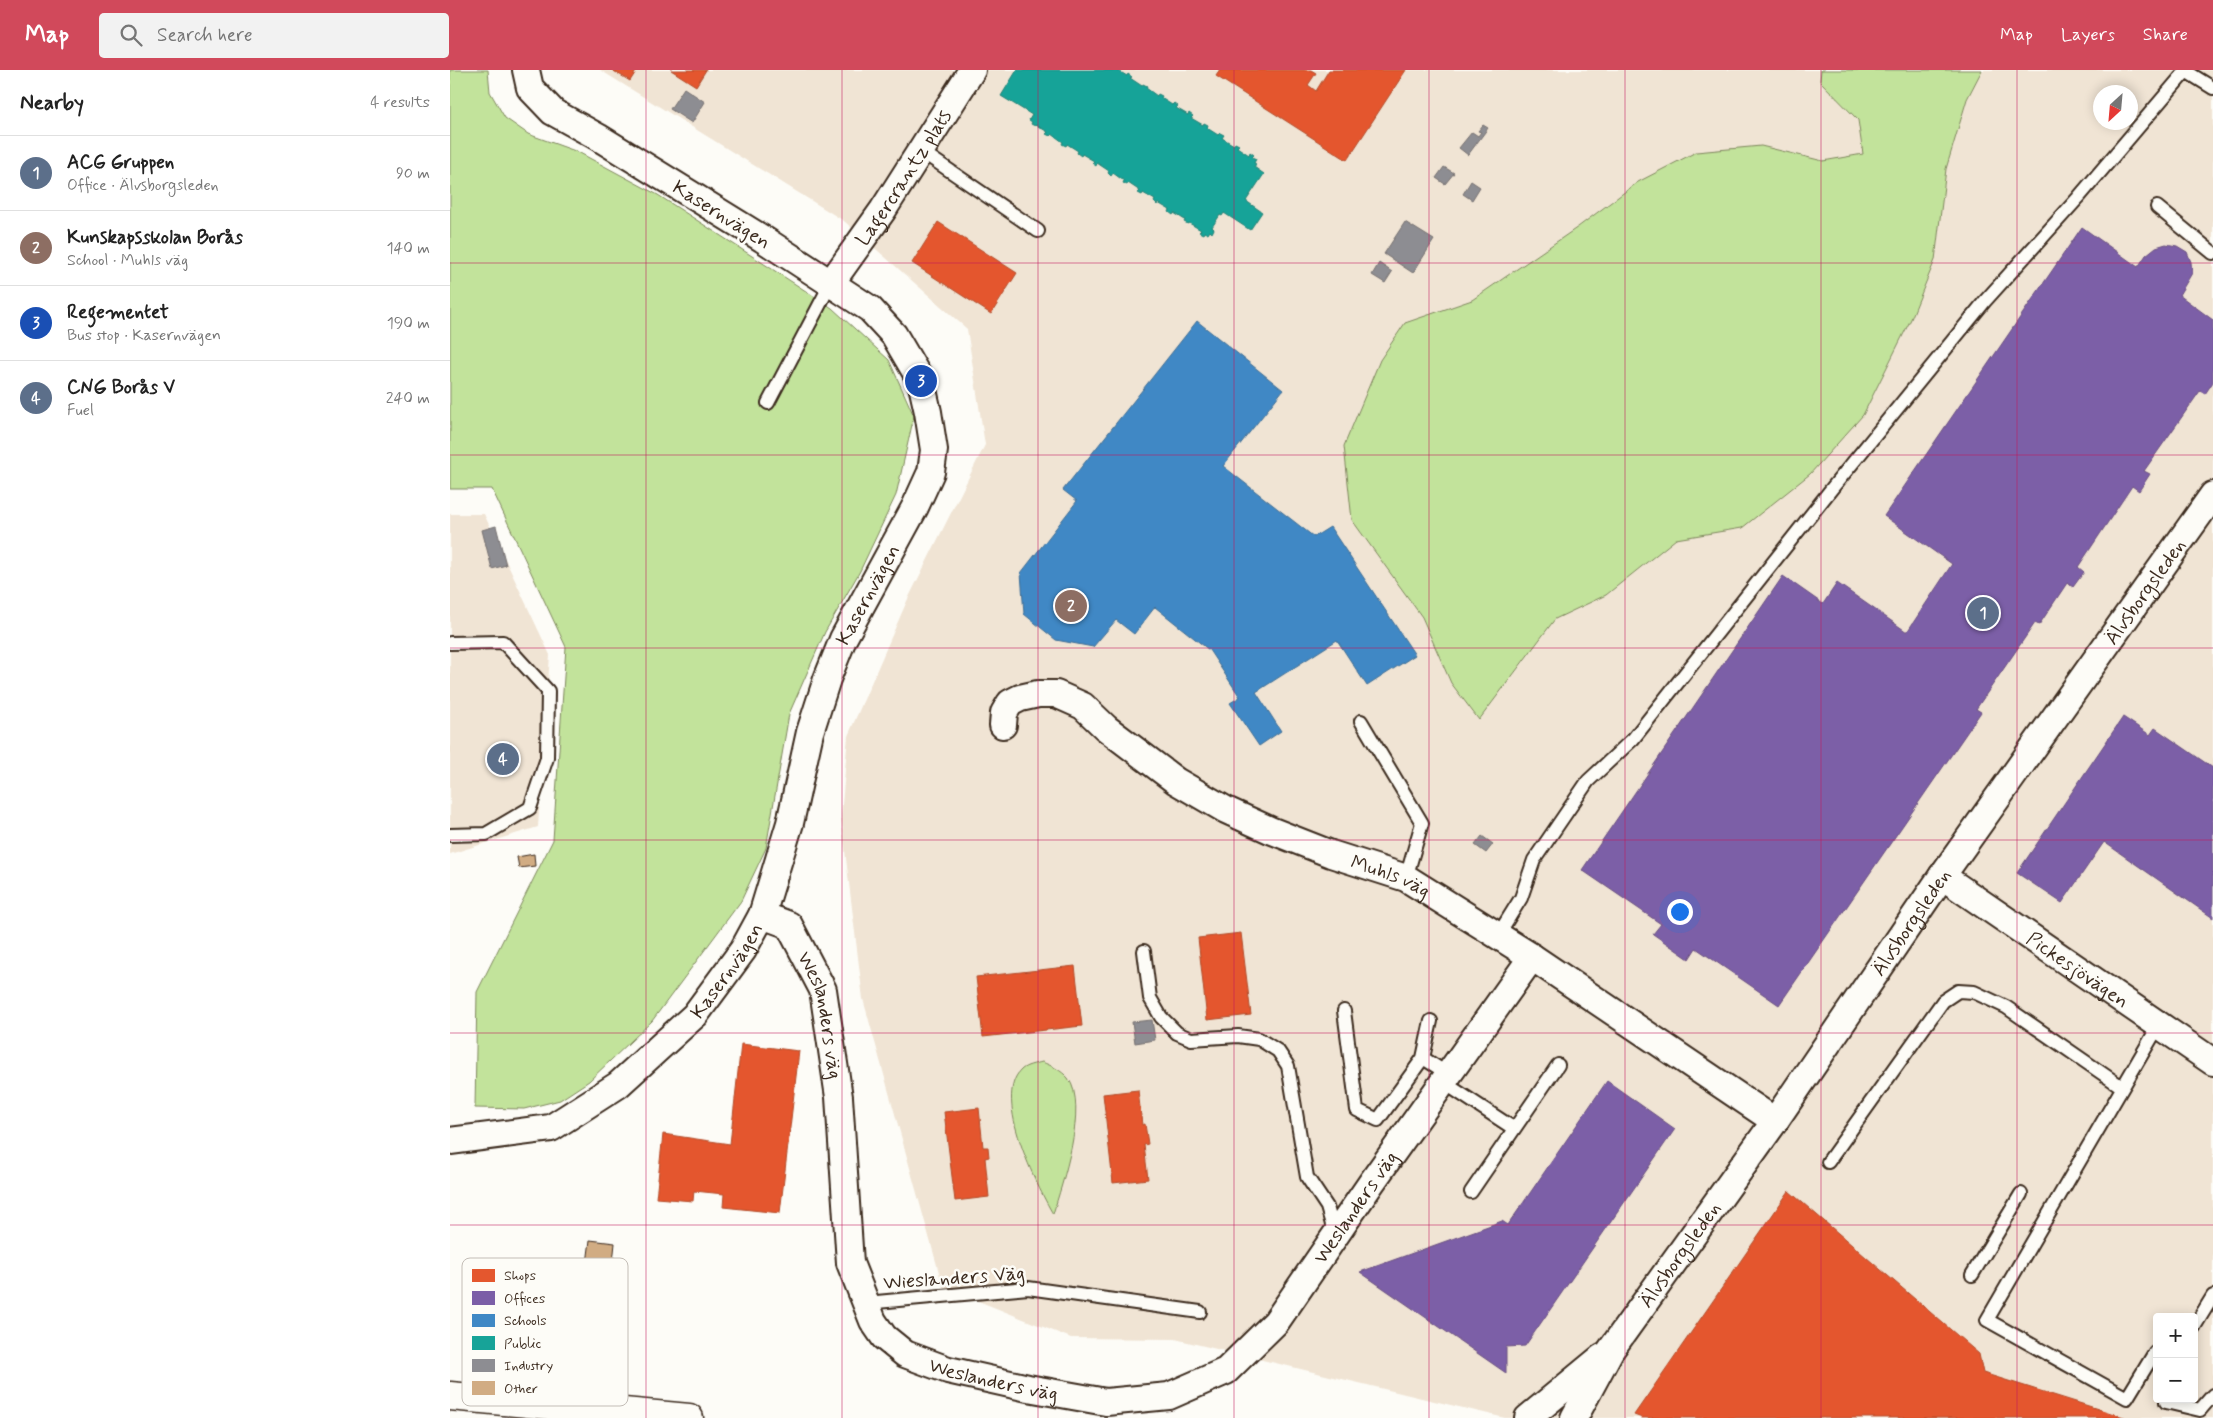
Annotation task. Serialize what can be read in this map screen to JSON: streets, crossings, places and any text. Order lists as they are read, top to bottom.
{
  "streets": {
    "street": [
      "Lagercrantz plats",
      "Kasernvägen",
      "Älvsborgsleden",
      "Muhls väg",
      "Pickesjövägen",
      "Weslanders väg"
    ],
    "lane": ["Wieslanders Väg"]
  },
  "crossings": [
    ["Lagercrantz plats", "Kasernvägen"],
    ["Kasernvägen", "Weslanders väg"],
    ["Älvsborgsleden", "Muhls väg"],
    ["Älvsborgsleden", "Pickesjövägen"],
    ["Muhls väg", "Weslanders väg"],
    ["Weslanders väg", "Wieslanders Väg"]
  ],
  "legend": [
    "Shops",
    "Offices",
    "Schools",
    "Public",
    "Industry",
    "Other"
  ],
  "north": "bottom left",
  "page": {
    "header": "Map",
    "search": "Search here",
    "nav": ["Map", "Layers", "Share"],
    "heading": ["Nearby", "4 results"],
    "list": [
      {
        "mark": "1",
        "name": "ACG Gruppen",
        "note": "Office · Älvsborgsleden",
        "value": "90 m"
      },
      {
        "mark": "2",
        "name": "Kunskapsskolan Borås",
        "note": "School · Muhls väg",
        "value": "140 m"
      },
      {
        "mark": "3",
        "name": "Regementet",
        "note": "Bus stop · Kasernvägen",
        "value": "190 m"
      },
      {
        "mark": "4",
        "name": "CNG Borås V",
        "note": "Fuel",
        "value": "240 m"
      }
    ],
    "pins": [
      "3",
      "2",
      "1",
      "4"
    ],
    "map_buttons": ["+", "−"]
  }
}
